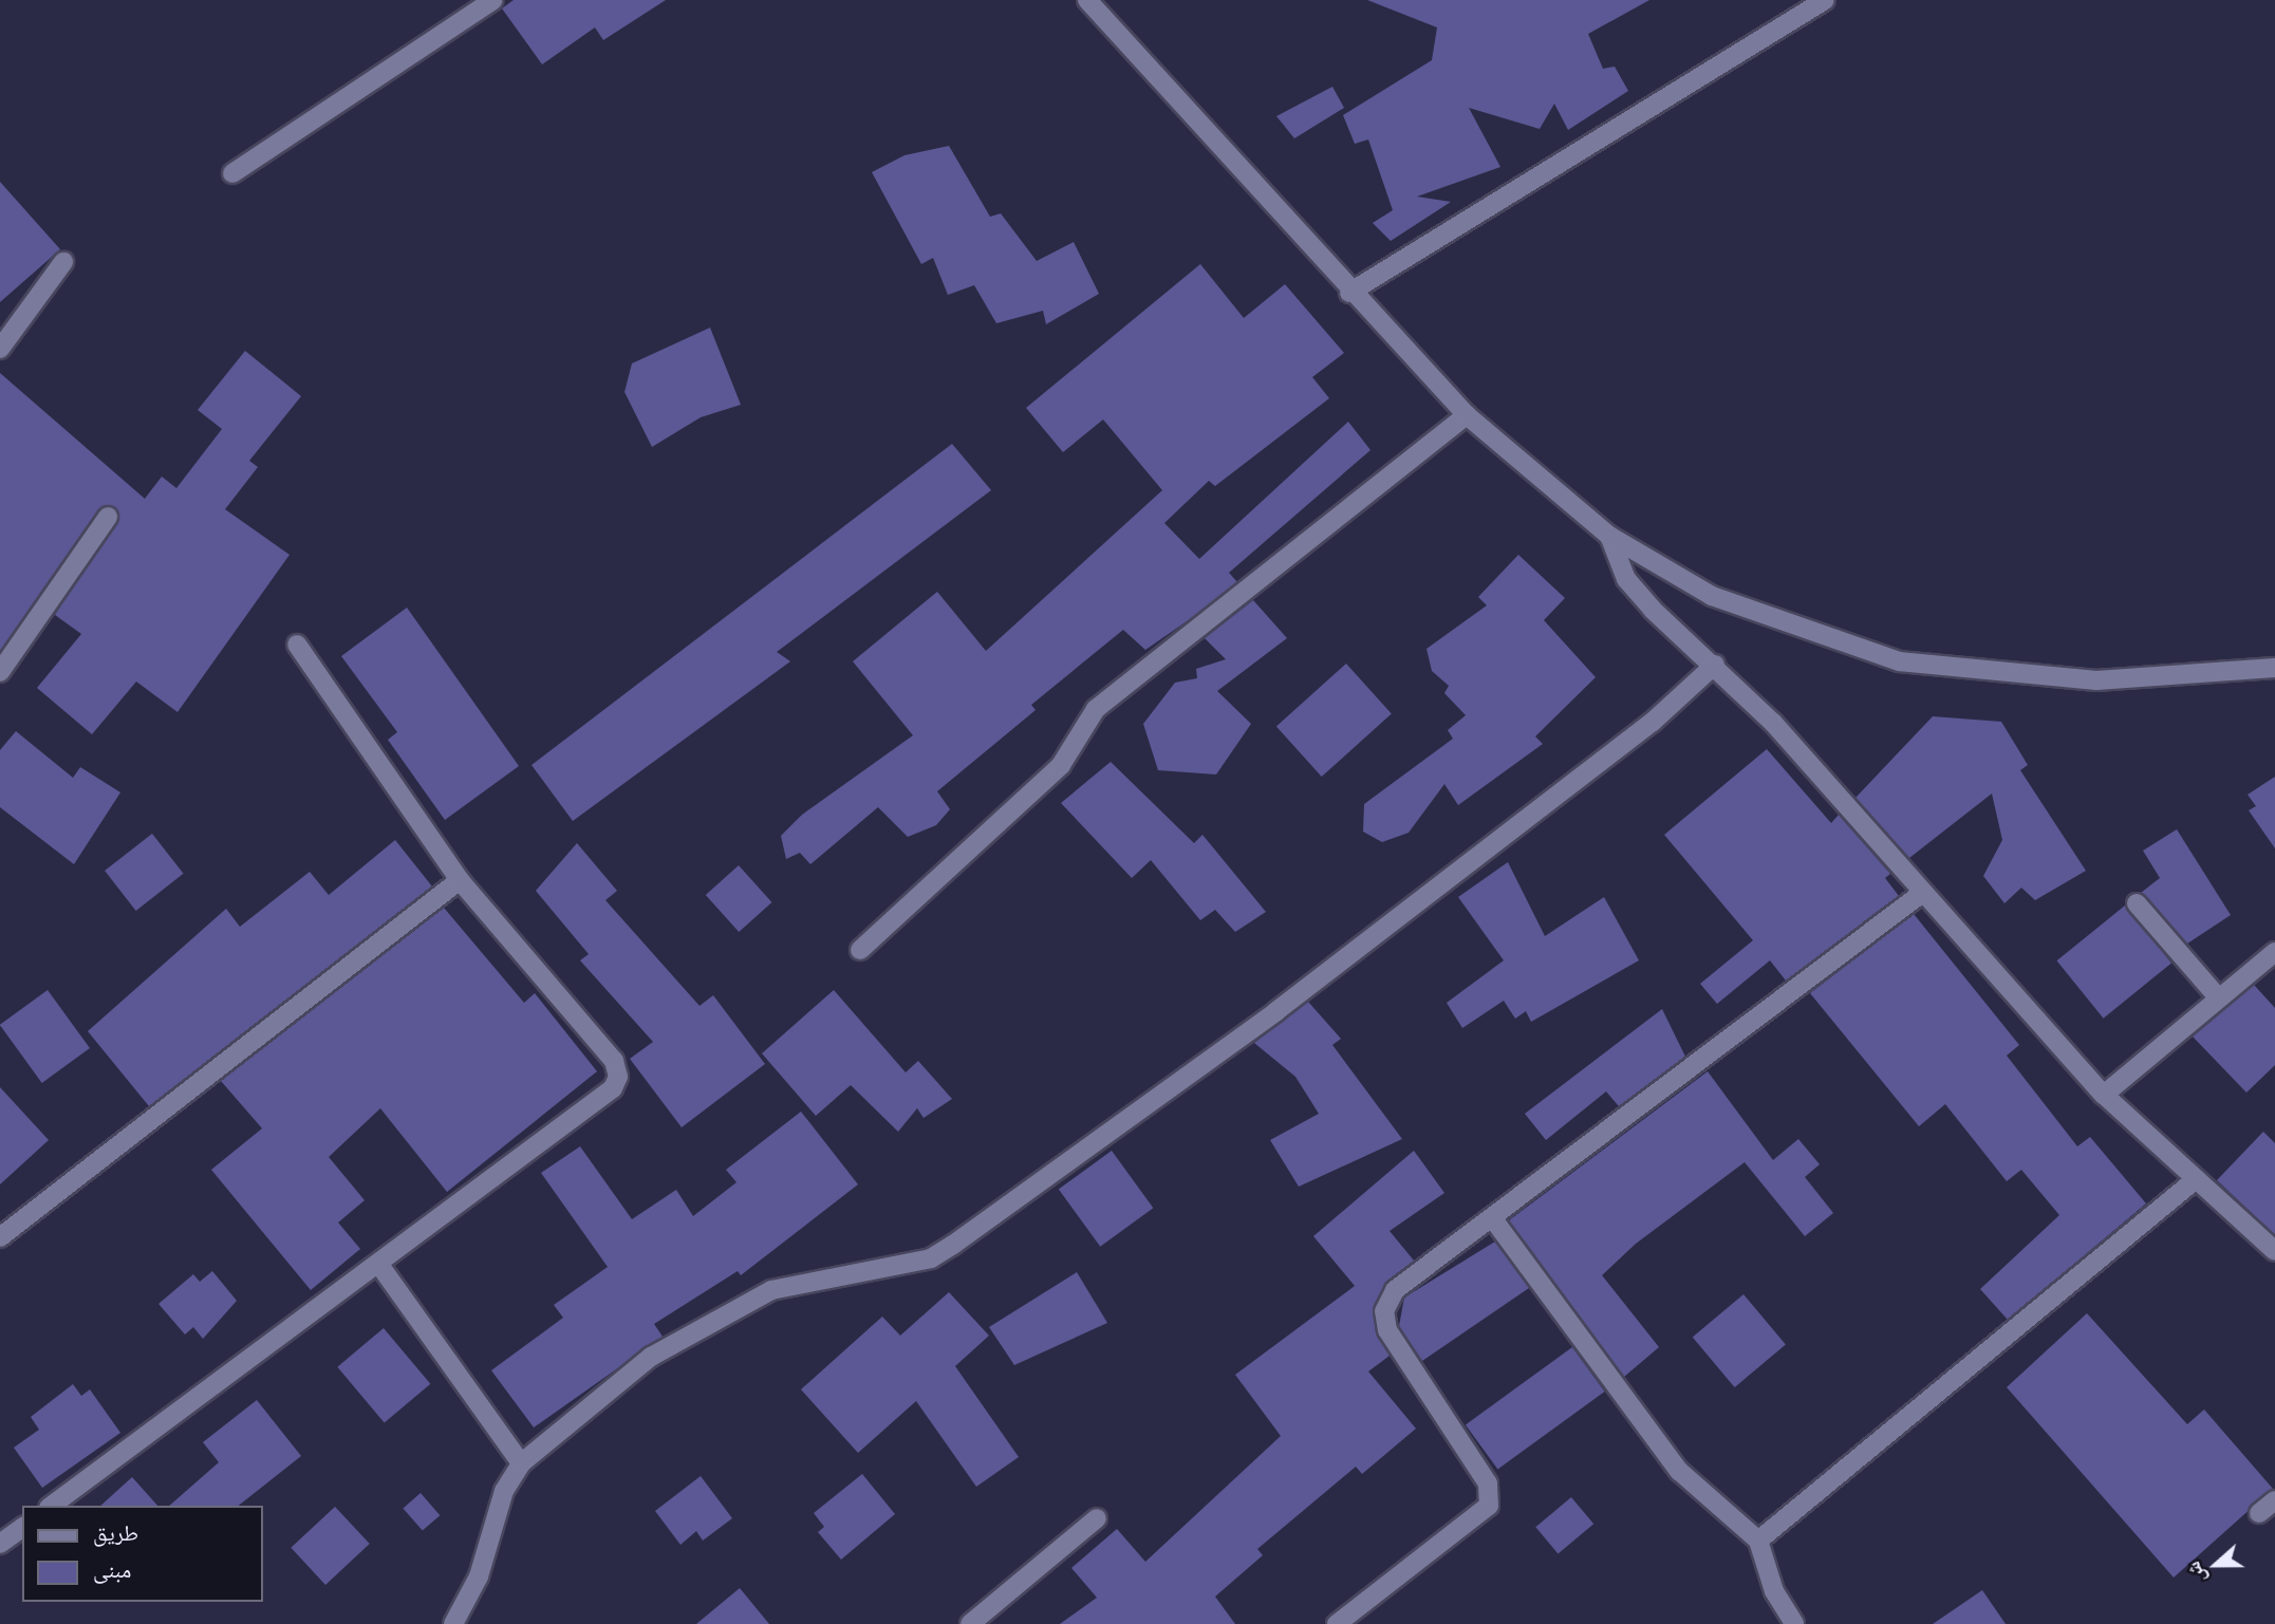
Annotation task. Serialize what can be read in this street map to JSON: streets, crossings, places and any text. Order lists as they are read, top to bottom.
{
  "legend": ["طريق", "مبنى"],
  "north": "left"
}
